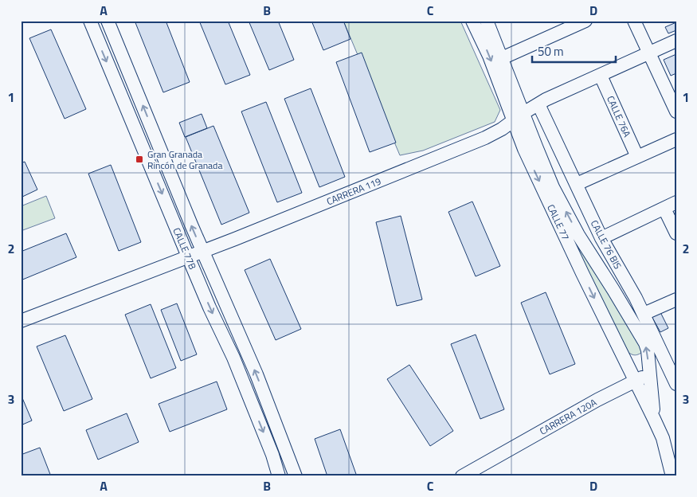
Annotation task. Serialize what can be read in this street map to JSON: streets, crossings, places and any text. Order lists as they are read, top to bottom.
{
  "streets": {
    "street": [
      "CALLE 76A",
      "CARRERA 119",
      "CALLE 77",
      "CALLE 76 BIS",
      "CALLE 77B",
      "CARRERA 120A"
    ]
  },
  "crossings": [
    ["CALLE 76A", "CARRERA 119"],
    ["CARRERA 119", "CALLE 77"],
    ["CARRERA 119", "CALLE 76 BIS"],
    ["CARRERA 119", "CALLE 77B"],
    ["CALLE 77", "CARRERA 120A"],
    ["CALLE 76 BIS", "CARRERA 120A"]
  ],
  "places": {
    "transit": ["Gran Granada Rincón de Granada"]
  },
  "scale_bar": "50 m",
  "grid": {
    "columns": [
      "A",
      "B",
      "C",
      "D"
    ],
    "rows": ["1", "2", "3"]
  }
}
